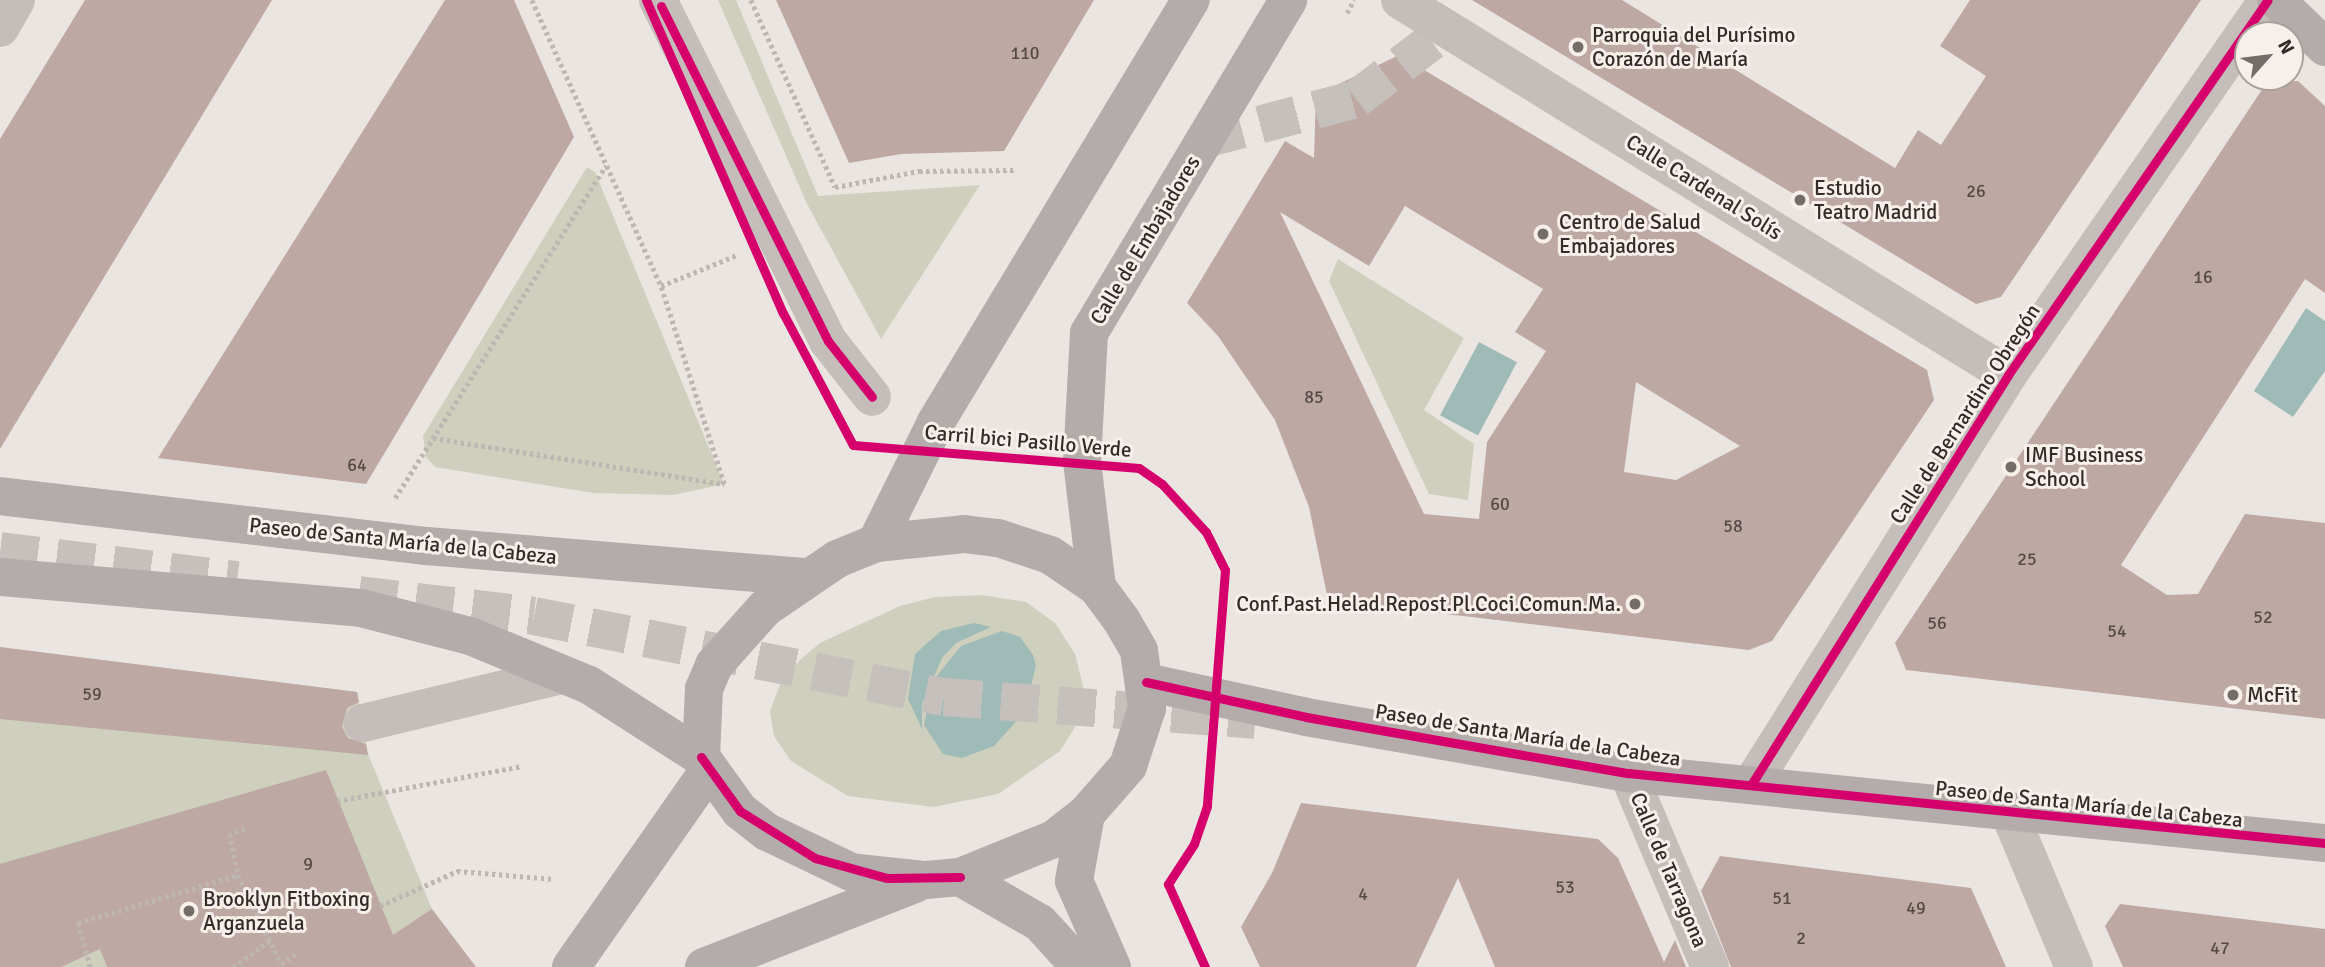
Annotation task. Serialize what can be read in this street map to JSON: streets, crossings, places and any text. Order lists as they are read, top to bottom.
{
  "streets": {
    "main road": ["Calle de Embajadores", "Paseo de Santa María de la Cabeza"],
    "street": ["Calle Cardenal Solís", "Calle de Bernardino Obregón", "Calle de Tarragona"],
    "cycle path": ["Carril bici Pasillo Verde"]
  },
  "crossings": [
    ["Calle Cardenal Solís", "Calle de Bernardino Obregón"],
    ["Calle de Bernardino Obregón", "Paseo de Santa María de la Cabeza"],
    ["Paseo de Santa María de la Cabeza", "Calle de Tarragona"]
  ],
  "places": [
    "Parroquia del Purísimo Corazón de María",
    "Estudio Teatro Madrid",
    "Centro de Salud Embajadores",
    "IMF Business School",
    "Conf.Past.Helad.Repost.Pl.Coci.Comun.Ma.",
    "McFit",
    "Brooklyn Fitboxing Arganzuela"
  ],
  "house_numbers": [
    "110",
    "26",
    "16",
    "85",
    "64",
    "60",
    "58",
    "25",
    "52",
    "56",
    "54",
    "59",
    "9",
    "53",
    "4",
    "51",
    "49",
    "2",
    "47"
  ],
  "north": "top right"
}
